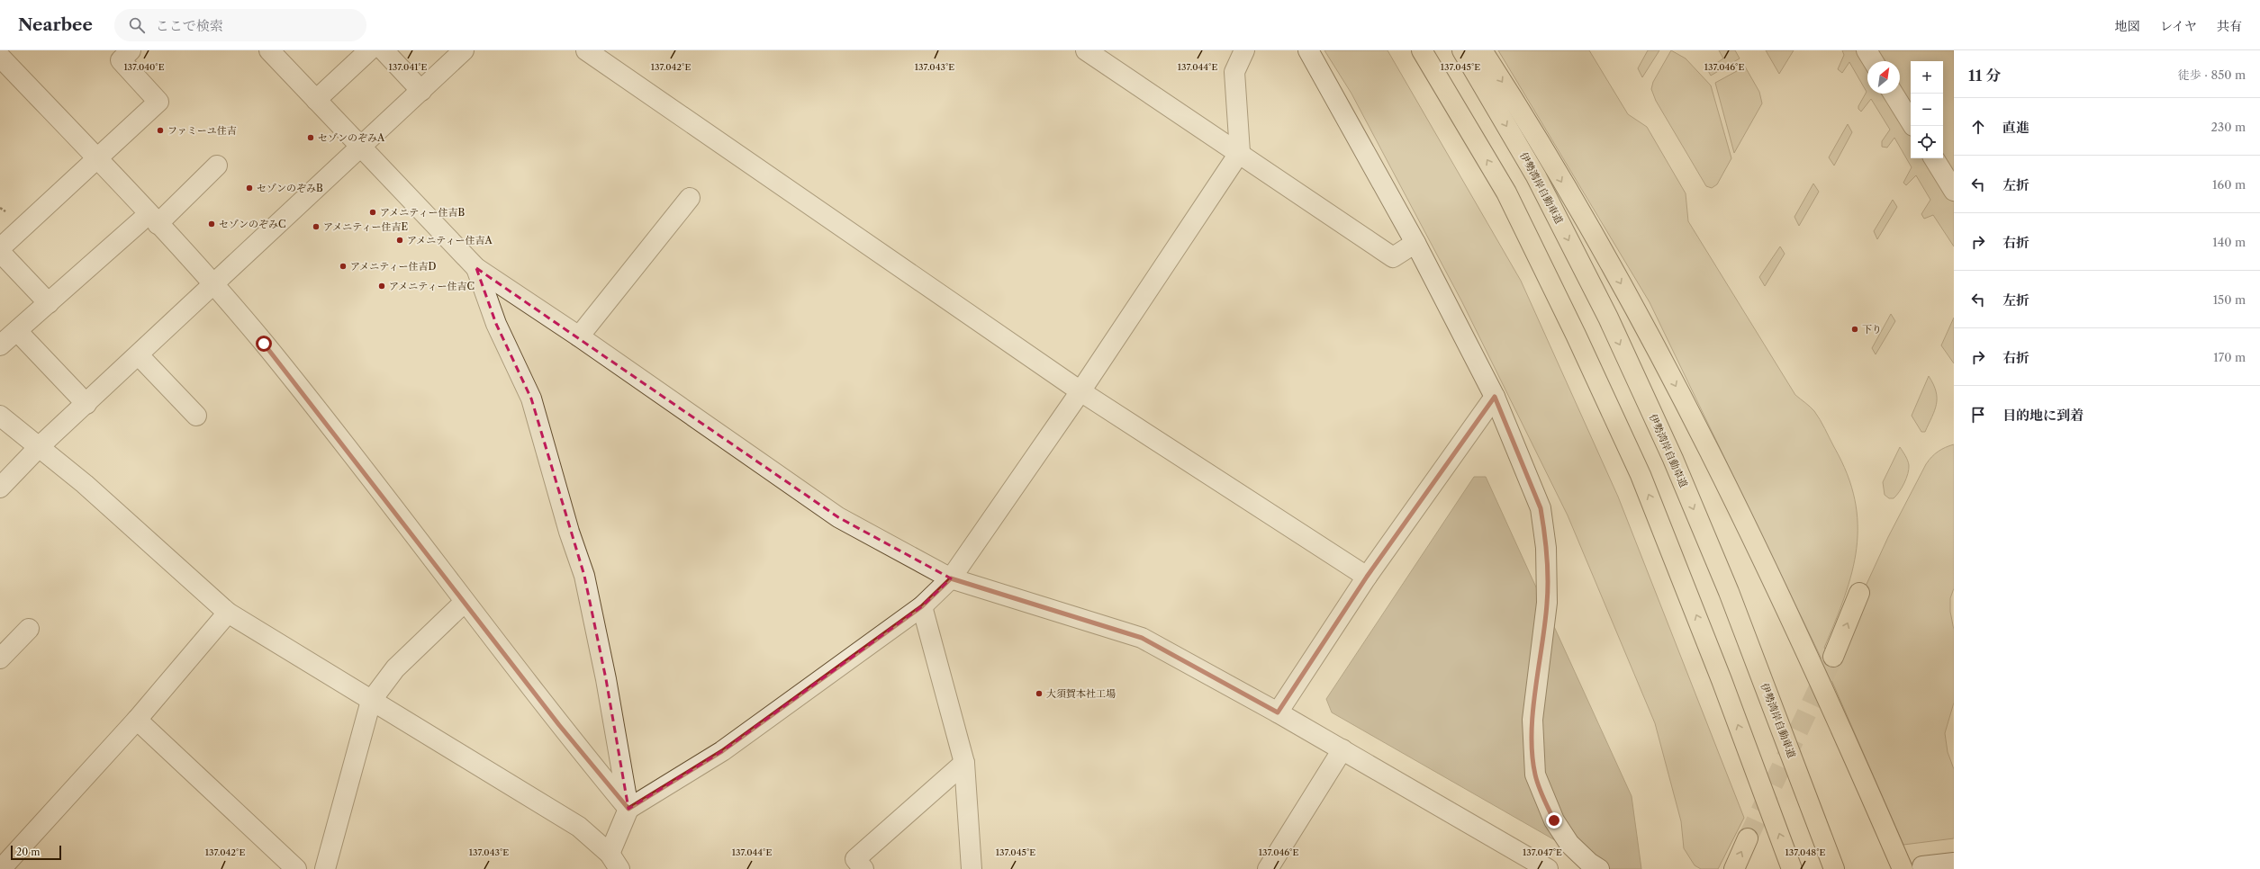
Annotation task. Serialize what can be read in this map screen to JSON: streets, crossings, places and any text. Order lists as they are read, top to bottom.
{
  "streets": {
    "highway": ["伊勢湾岸自動車道"]
  },
  "places": [
    "ファミーユ住吉",
    "セゾンのぞみA",
    "セゾンのぞみB",
    "アメニティー住吉B",
    "セゾンのぞみC",
    "アメニティー住吉E",
    "アメニティー住吉A",
    "アメニティー住吉D",
    "アメニティー住吉C",
    "下り",
    "大須賀本社工場"
  ],
  "scale_bar": "20 m",
  "north": "top right",
  "page": {
    "header": "Nearbee",
    "search": "ここで検索",
    "nav": ["地図", "レイヤ", "共有"],
    "heading": ["11 分", "徒歩 · 850 m"],
    "map_buttons": ["+", "−"],
    "list": [
      ["直進", "230 m"],
      ["左折", "160 m"],
      ["右折", "140 m"],
      ["左折", "150 m"],
      ["右折", "170 m"],
      "目的地に到着"
    ],
    "scale": "20 m"
  },
  "coordinates": [
    "137.040°E",
    "137.041°E",
    "137.042°E",
    "137.043°E",
    "137.044°E",
    "137.045°E",
    "137.046°E",
    "137.047°E",
    "137.048°E"
  ]
}
